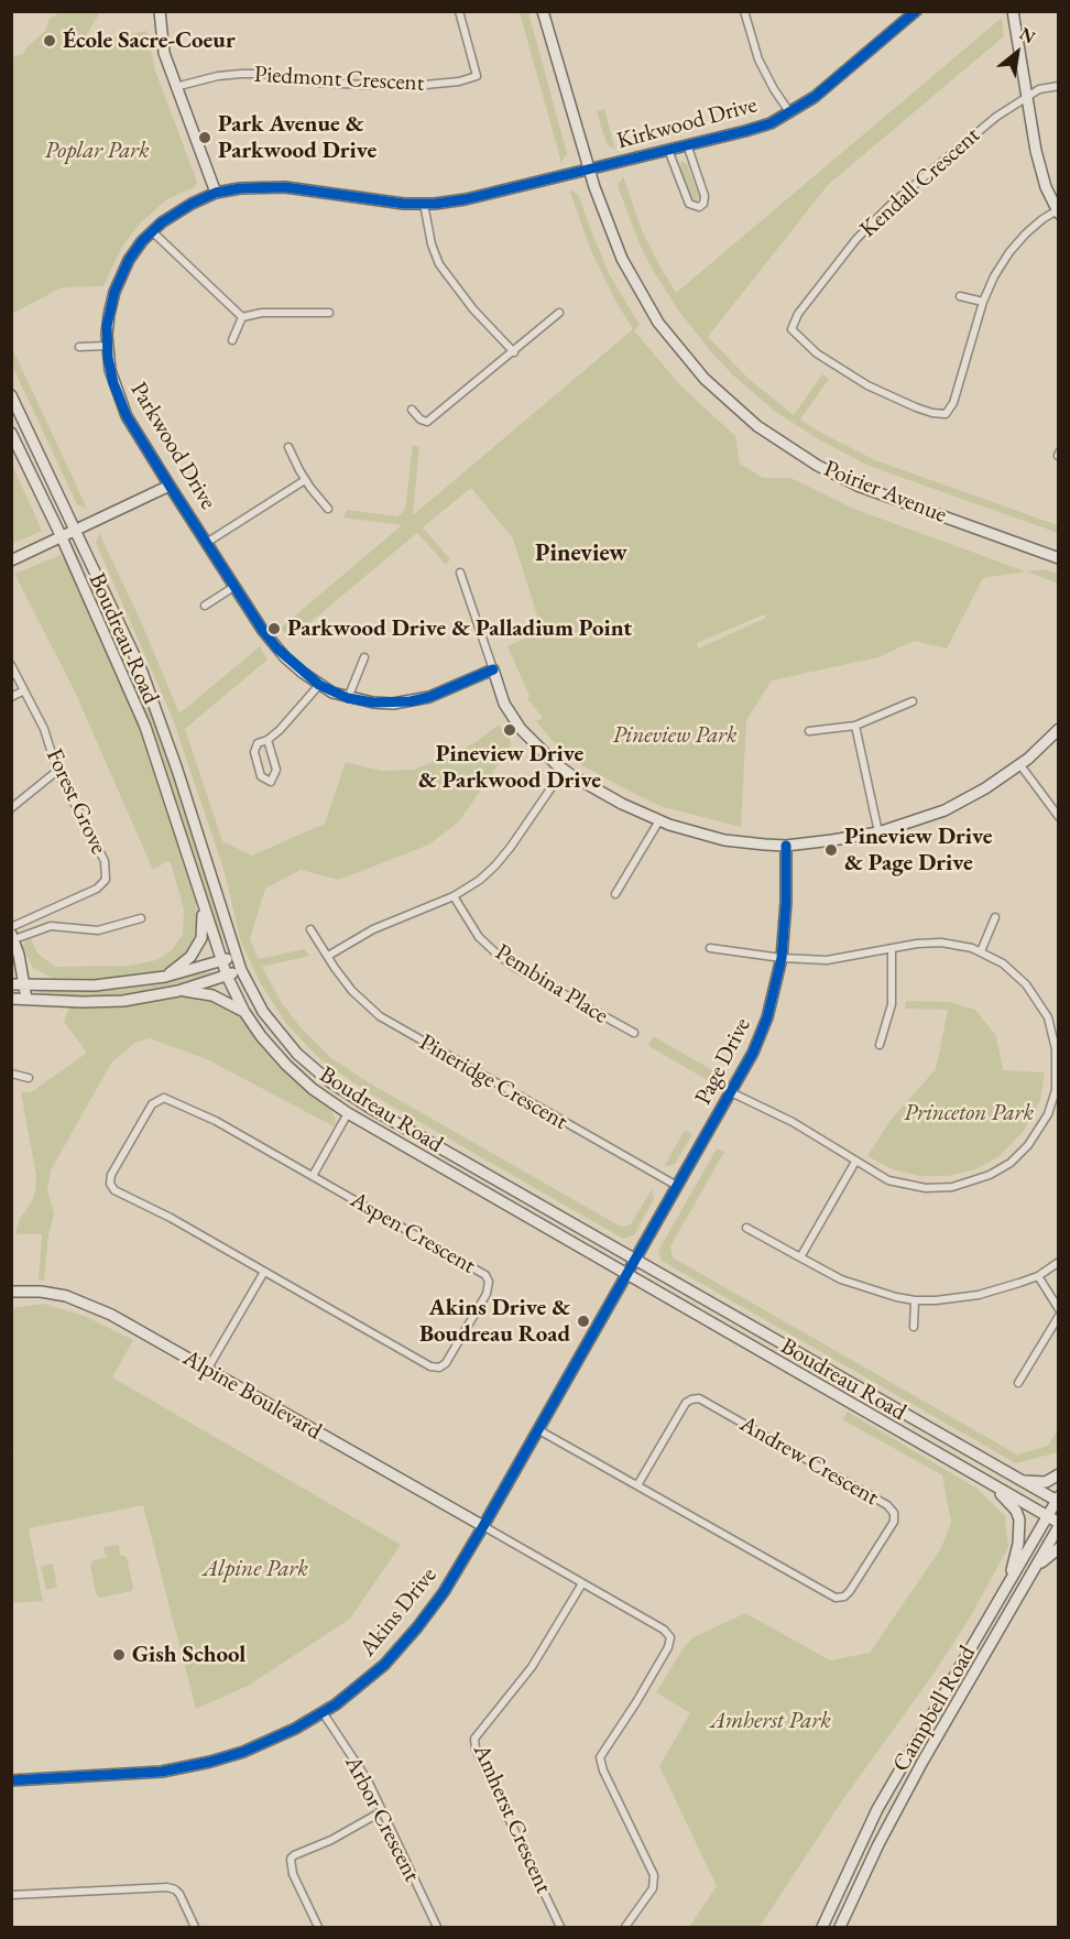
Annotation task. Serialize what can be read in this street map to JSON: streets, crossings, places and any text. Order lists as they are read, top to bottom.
{
  "streets": {
    "main road": [
      "Kirkwood Drive",
      "Parkwood Drive",
      "Poirier Avenue",
      "Boudreau Road",
      "Page Drive",
      "Alpine Boulevard",
      "Akins Drive",
      "Campbell Road"
    ],
    "street": [
      "Piedmont Crescent",
      "Kendall Crescent",
      "Forest Grove",
      "Pembina Place",
      "Pineridge Crescent",
      "Aspen Crescent",
      "Andrew Crescent",
      "Arbor Crescent",
      "Amherst Crescent"
    ]
  },
  "crossings": [
    ["Kirkwood Drive", "Parkwood Drive"],
    ["Kirkwood Drive", "Poirier Avenue"],
    ["Parkwood Drive", "Poirier Avenue"],
    ["Boudreau Road", "Page Drive"],
    ["Boudreau Road", "Akins Drive"],
    ["Boudreau Road", "Campbell Road"],
    ["Page Drive", "Pineridge Crescent"],
    ["Page Drive", "Akins Drive"],
    ["Alpine Boulevard", "Akins Drive"],
    ["Andrew Crescent", "Akins Drive"],
    ["Akins Drive", "Arbor Crescent"]
  ],
  "districts": ["Pineview"],
  "parks": [
    "Poplar Park",
    "Pineview Park",
    "Princeton Park",
    "Alpine Park",
    "Amherst Park"
  ],
  "places": [
    "École Sacre-Coeur",
    "Park Avenue & Parkwood Drive",
    "Parkwood Drive & Palladium Point",
    "Pineview Drive & Parkwood Drive",
    "Pineview Drive & Page Drive",
    "Akins Drive & Boudreau Road",
    "Gish School"
  ],
  "north": "top right"
}
